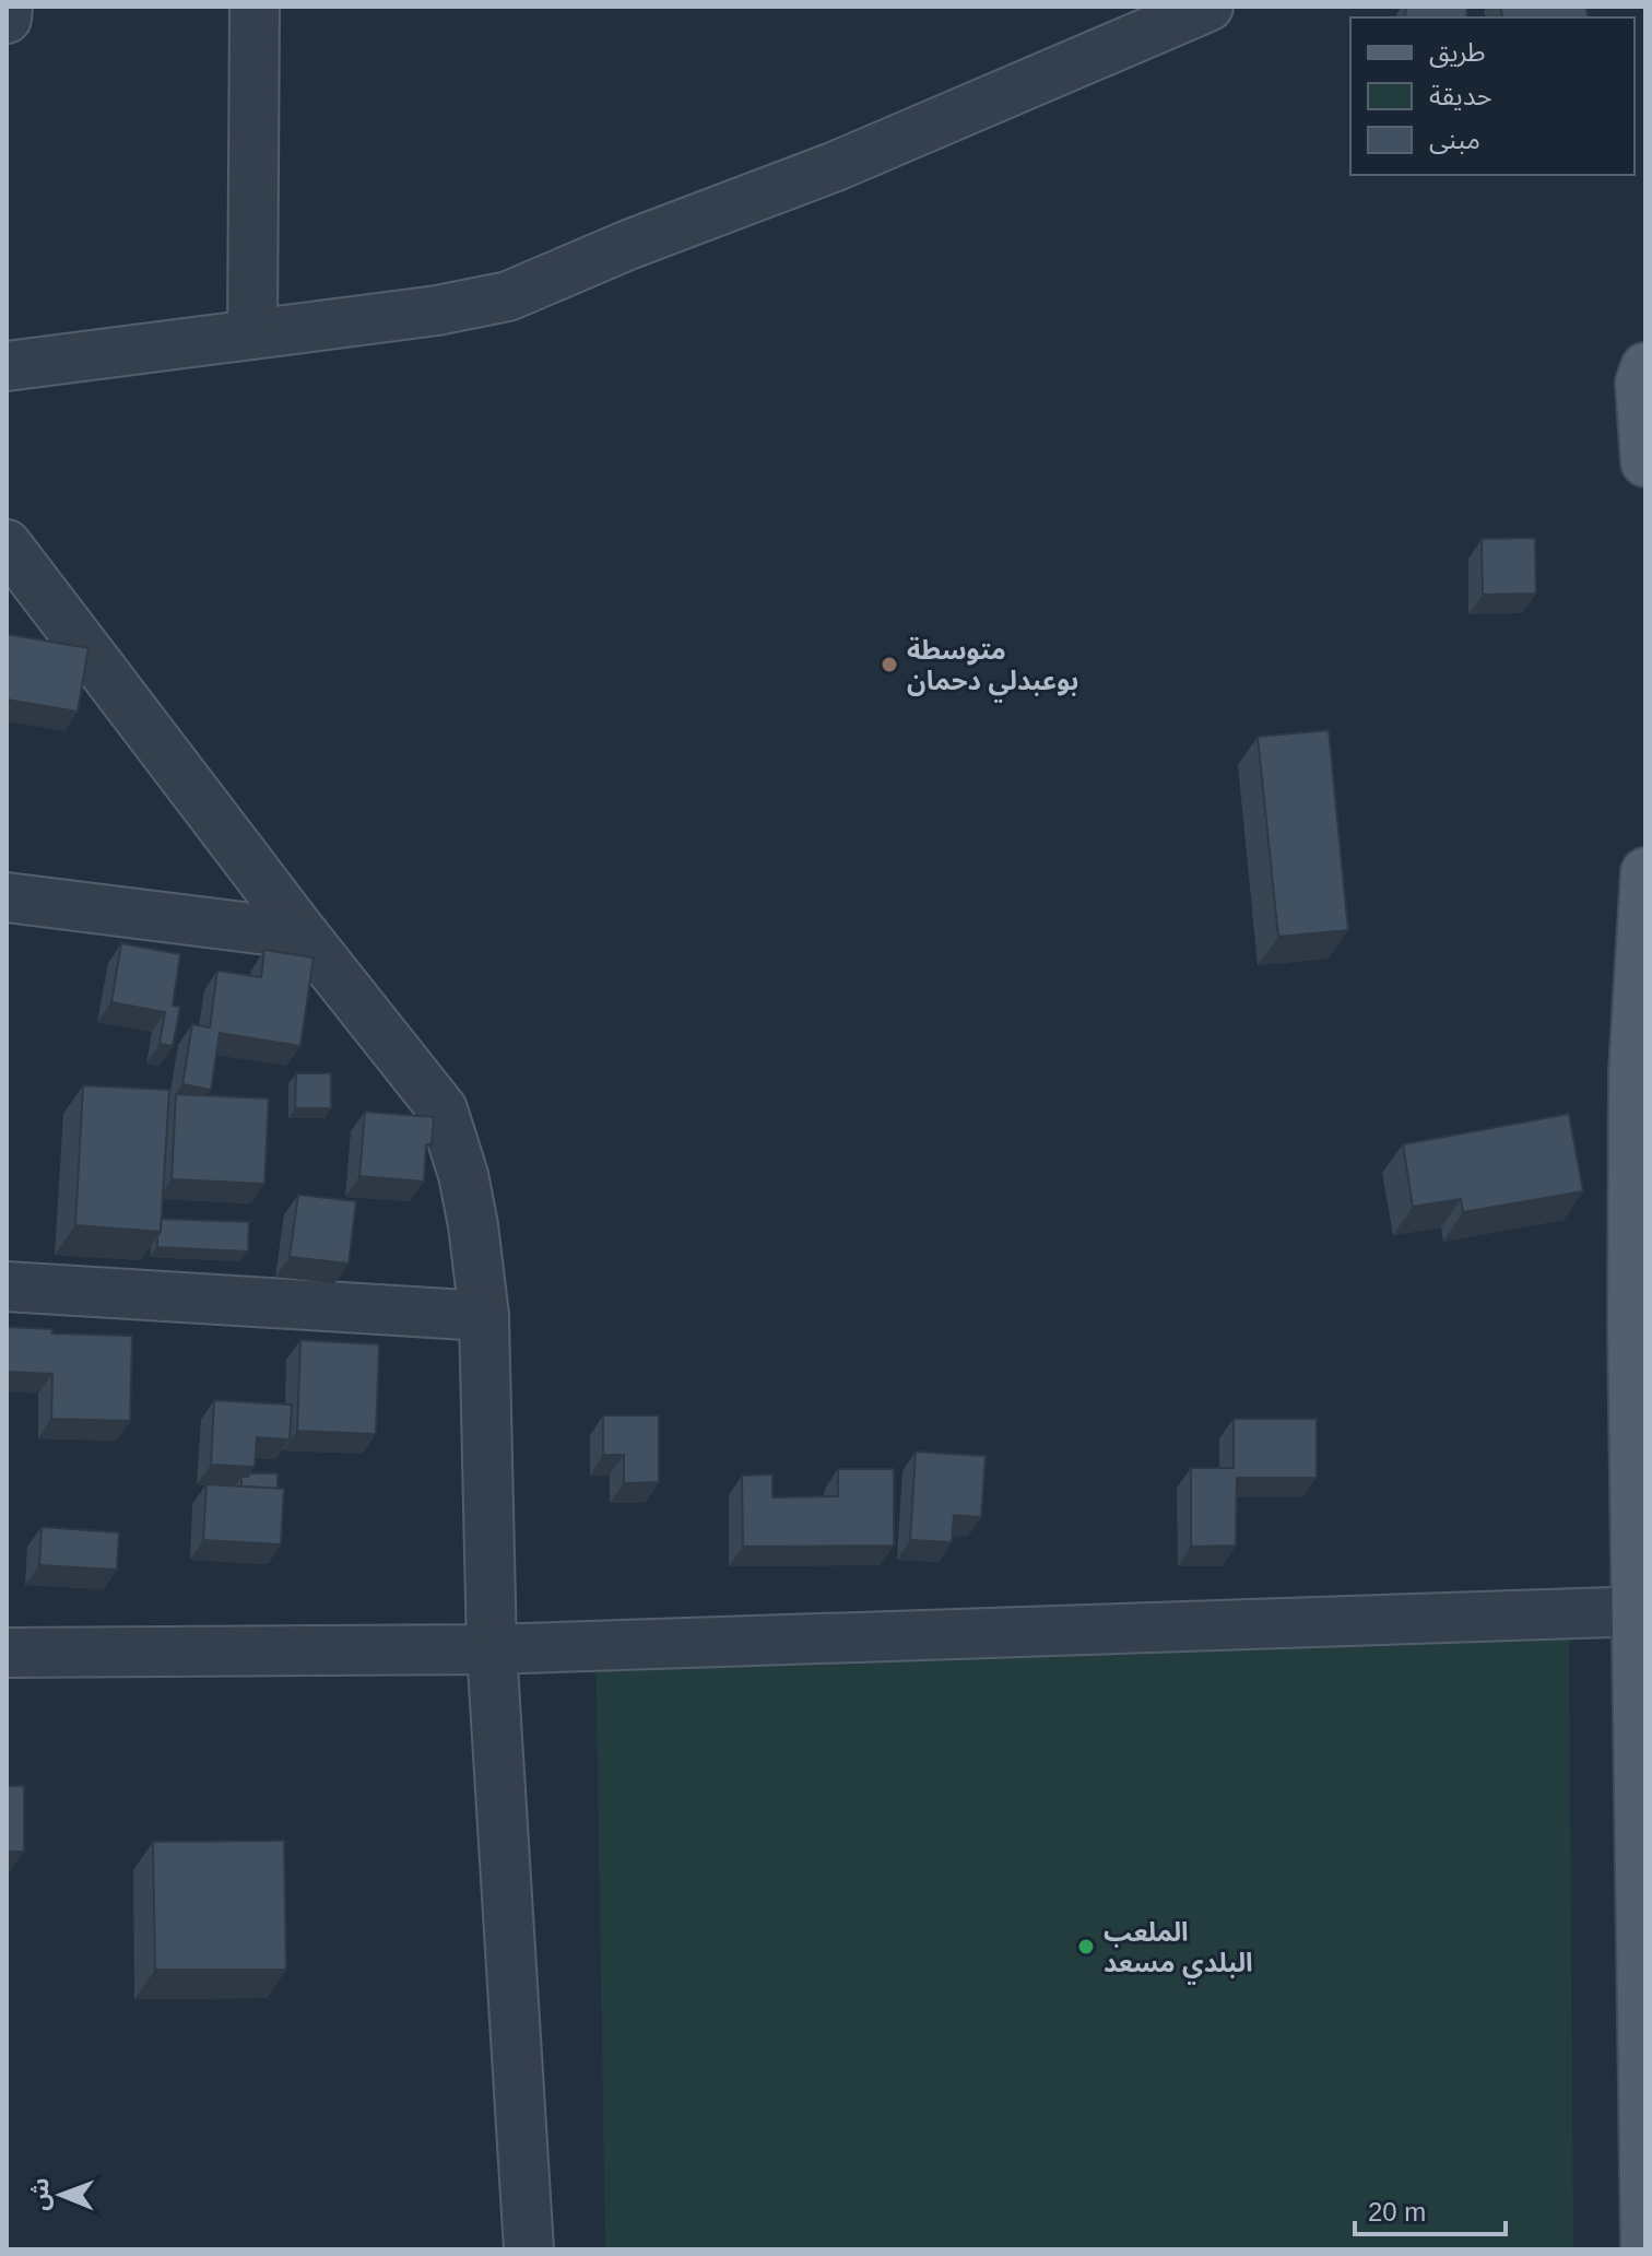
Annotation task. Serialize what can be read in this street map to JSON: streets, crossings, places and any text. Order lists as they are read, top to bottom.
{
  "places": ["متوسطة بوعبدلي دحمان", "الملعب البلدي مسعد"],
  "legend": ["طريق", "حديقة", "مبنى"],
  "scale_bar": "20 m",
  "north": "left"
}
